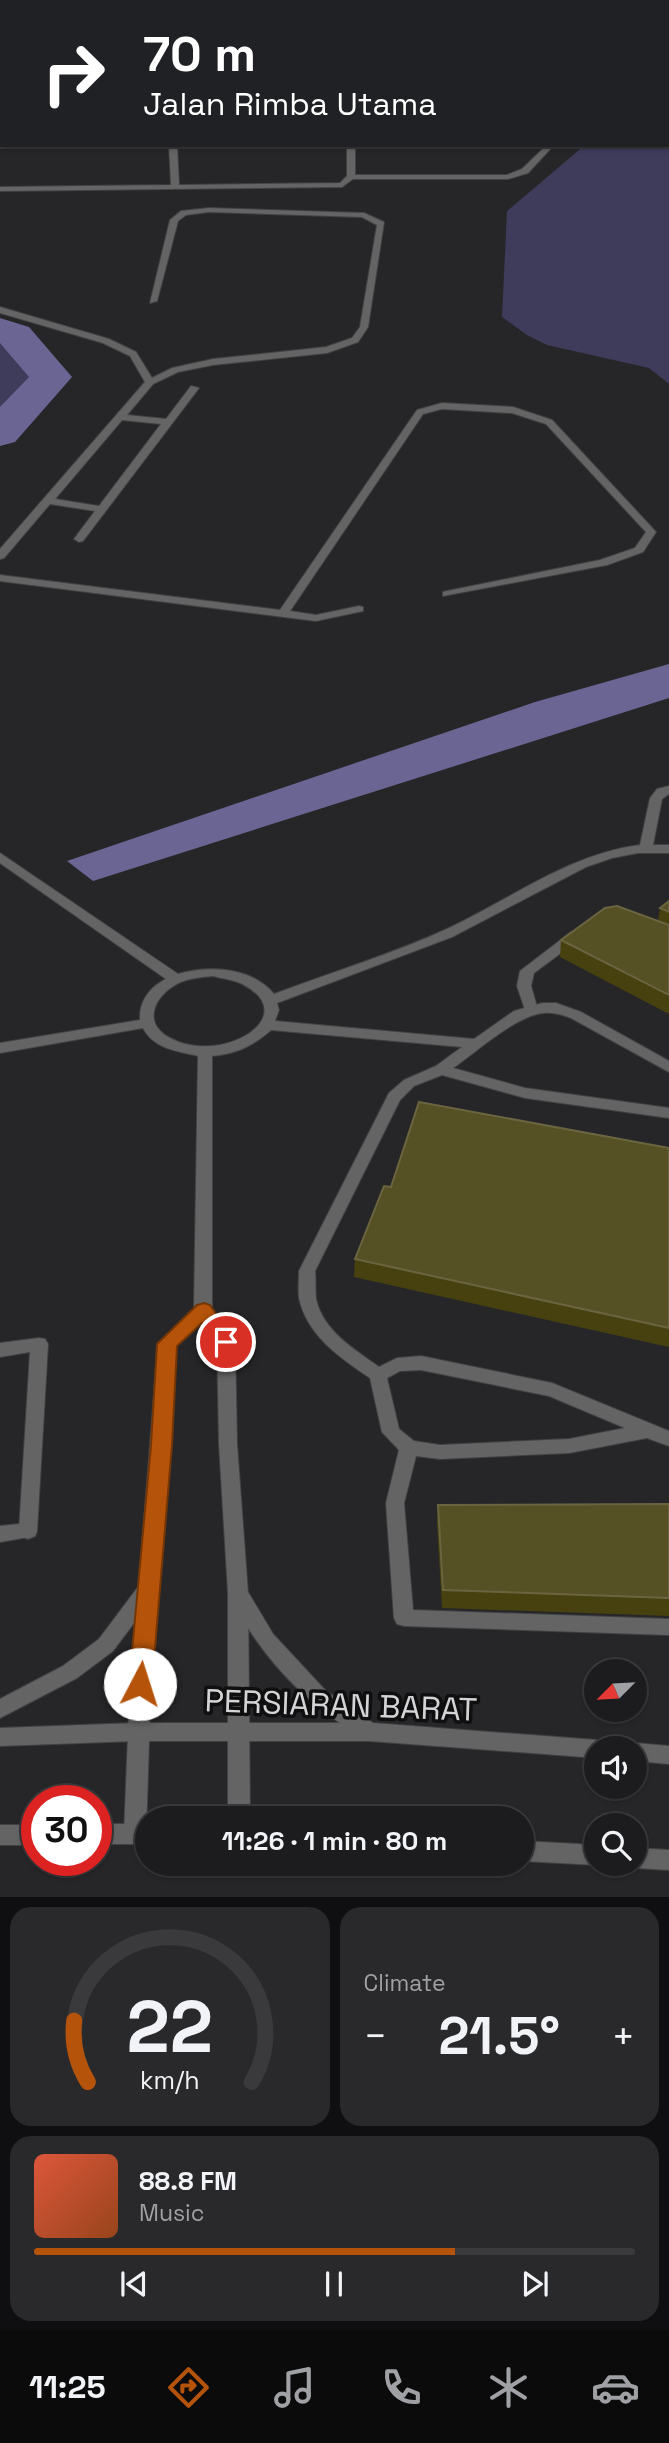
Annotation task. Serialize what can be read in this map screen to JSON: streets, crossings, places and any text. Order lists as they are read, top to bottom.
{
  "streets": {
    "street": ["PERSIARAN BARAT"]
  },
  "north": "bottom left",
  "page": {
    "turn": ["70 m", "Jalan Rimba Utama"],
    "limit": "30",
    "trip": "11:26 · 1 min · 80 m",
    "tile": "Climate",
    "heat": ["−", "21.5°", "+"],
    "song": ["88.8 FM", "Music"],
    "tabs": "11:25",
    "gauge": ["22", "km/h"]
  }
}
